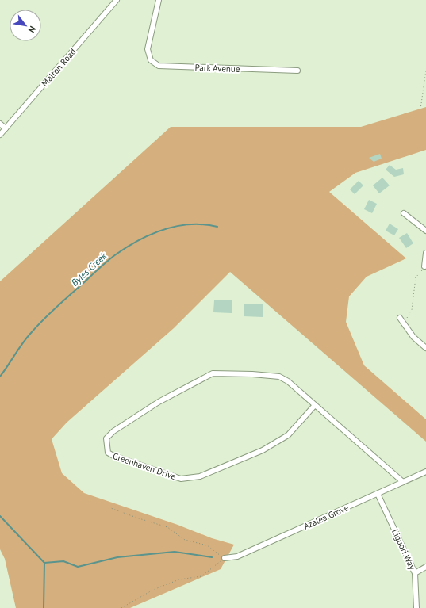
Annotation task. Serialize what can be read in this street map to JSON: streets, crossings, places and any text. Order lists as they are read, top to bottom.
{
  "streets": {
    "street": [
      "Malton Road",
      "Park Avenue",
      "Greenhaven Drive",
      "Azalea Grove",
      "Liguori Way"
    ]
  },
  "crossings": [
    ["Greenhaven Drive", "Azalea Grove"],
    ["Azalea Grove", "Liguori Way"]
  ],
  "water": ["Byles Creek"],
  "north": "bottom right"
}
